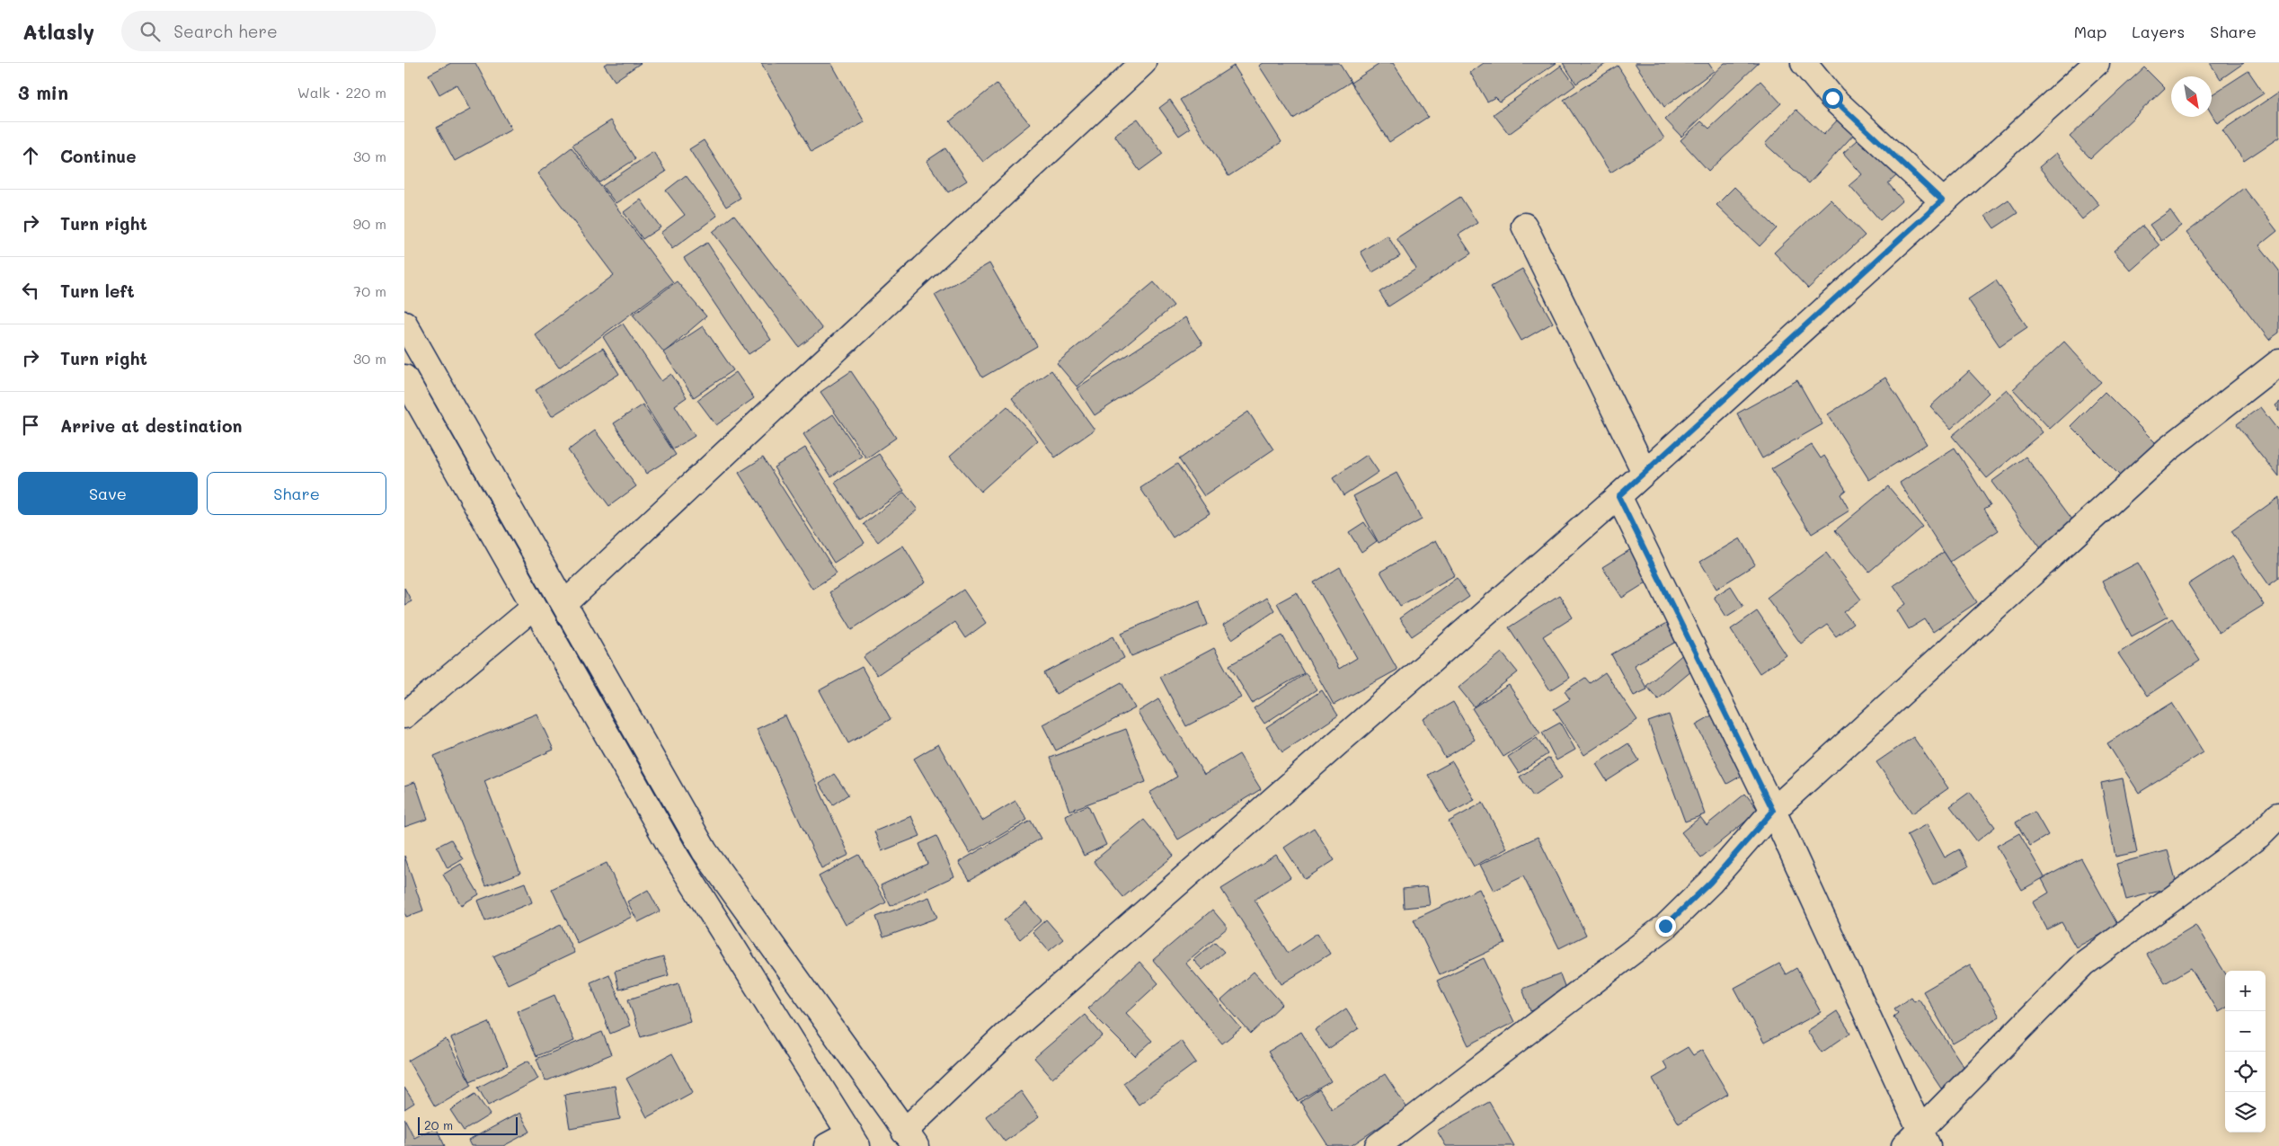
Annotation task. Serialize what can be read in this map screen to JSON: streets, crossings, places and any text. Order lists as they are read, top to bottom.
{
  "scale_bar": "20 m",
  "north": "bottom right",
  "page": {
    "header": "Atlasly",
    "search": "Search here",
    "nav": ["Map", "Layers", "Share"],
    "heading": ["3 min", "Walk · 220 m"],
    "list": [
      ["Continue", "30 m"],
      ["Turn right", "90 m"],
      ["Turn left", "70 m"],
      ["Turn right", "30 m"],
      "Arrive at destination"
    ],
    "buttons": ["Save", "Share"],
    "map_buttons": ["+", "−"],
    "scale": "20 m"
  }
}
